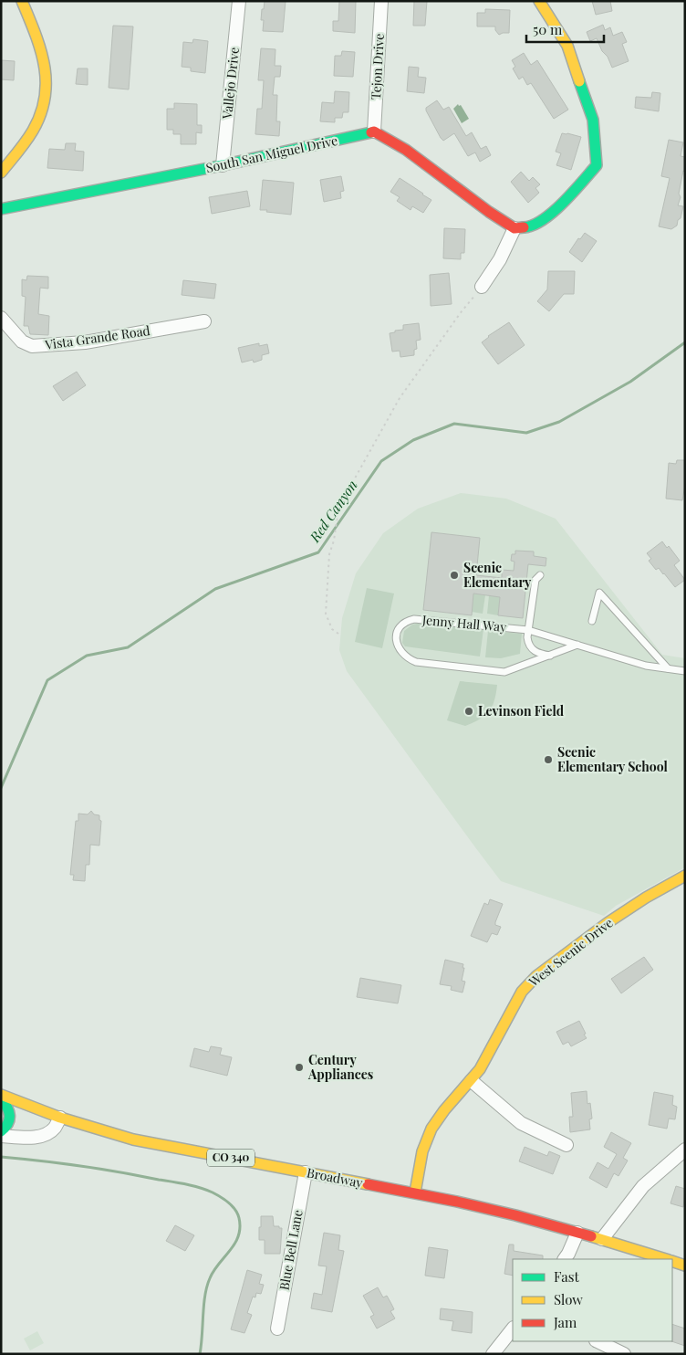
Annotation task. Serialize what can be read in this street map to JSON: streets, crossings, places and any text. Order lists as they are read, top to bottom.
{
  "streets": {
    "street": [
      "Tejon Drive",
      "Vallejo Drive",
      "South San Miguel Drive",
      "Vista Grande Road",
      "West Scenic Drive",
      "CO 340",
      "Broadway",
      "Blue Bell Lane"
    ],
    "lane": ["Jenny Hall Way"]
  },
  "crossings": [
    ["Tejon Drive", "South San Miguel Drive"],
    ["Vallejo Drive", "South San Miguel Drive"],
    ["West Scenic Drive", "Broadway"],
    ["Broadway", "Blue Bell Lane"]
  ],
  "water": ["Red Canyon"],
  "places": [
    "Scenic Elementary",
    "Levinson Field",
    "Scenic Elementary School",
    "Century Appliances"
  ],
  "legend": ["Fast", "Slow", "Jam"],
  "scale_bar": "50 m"
}
